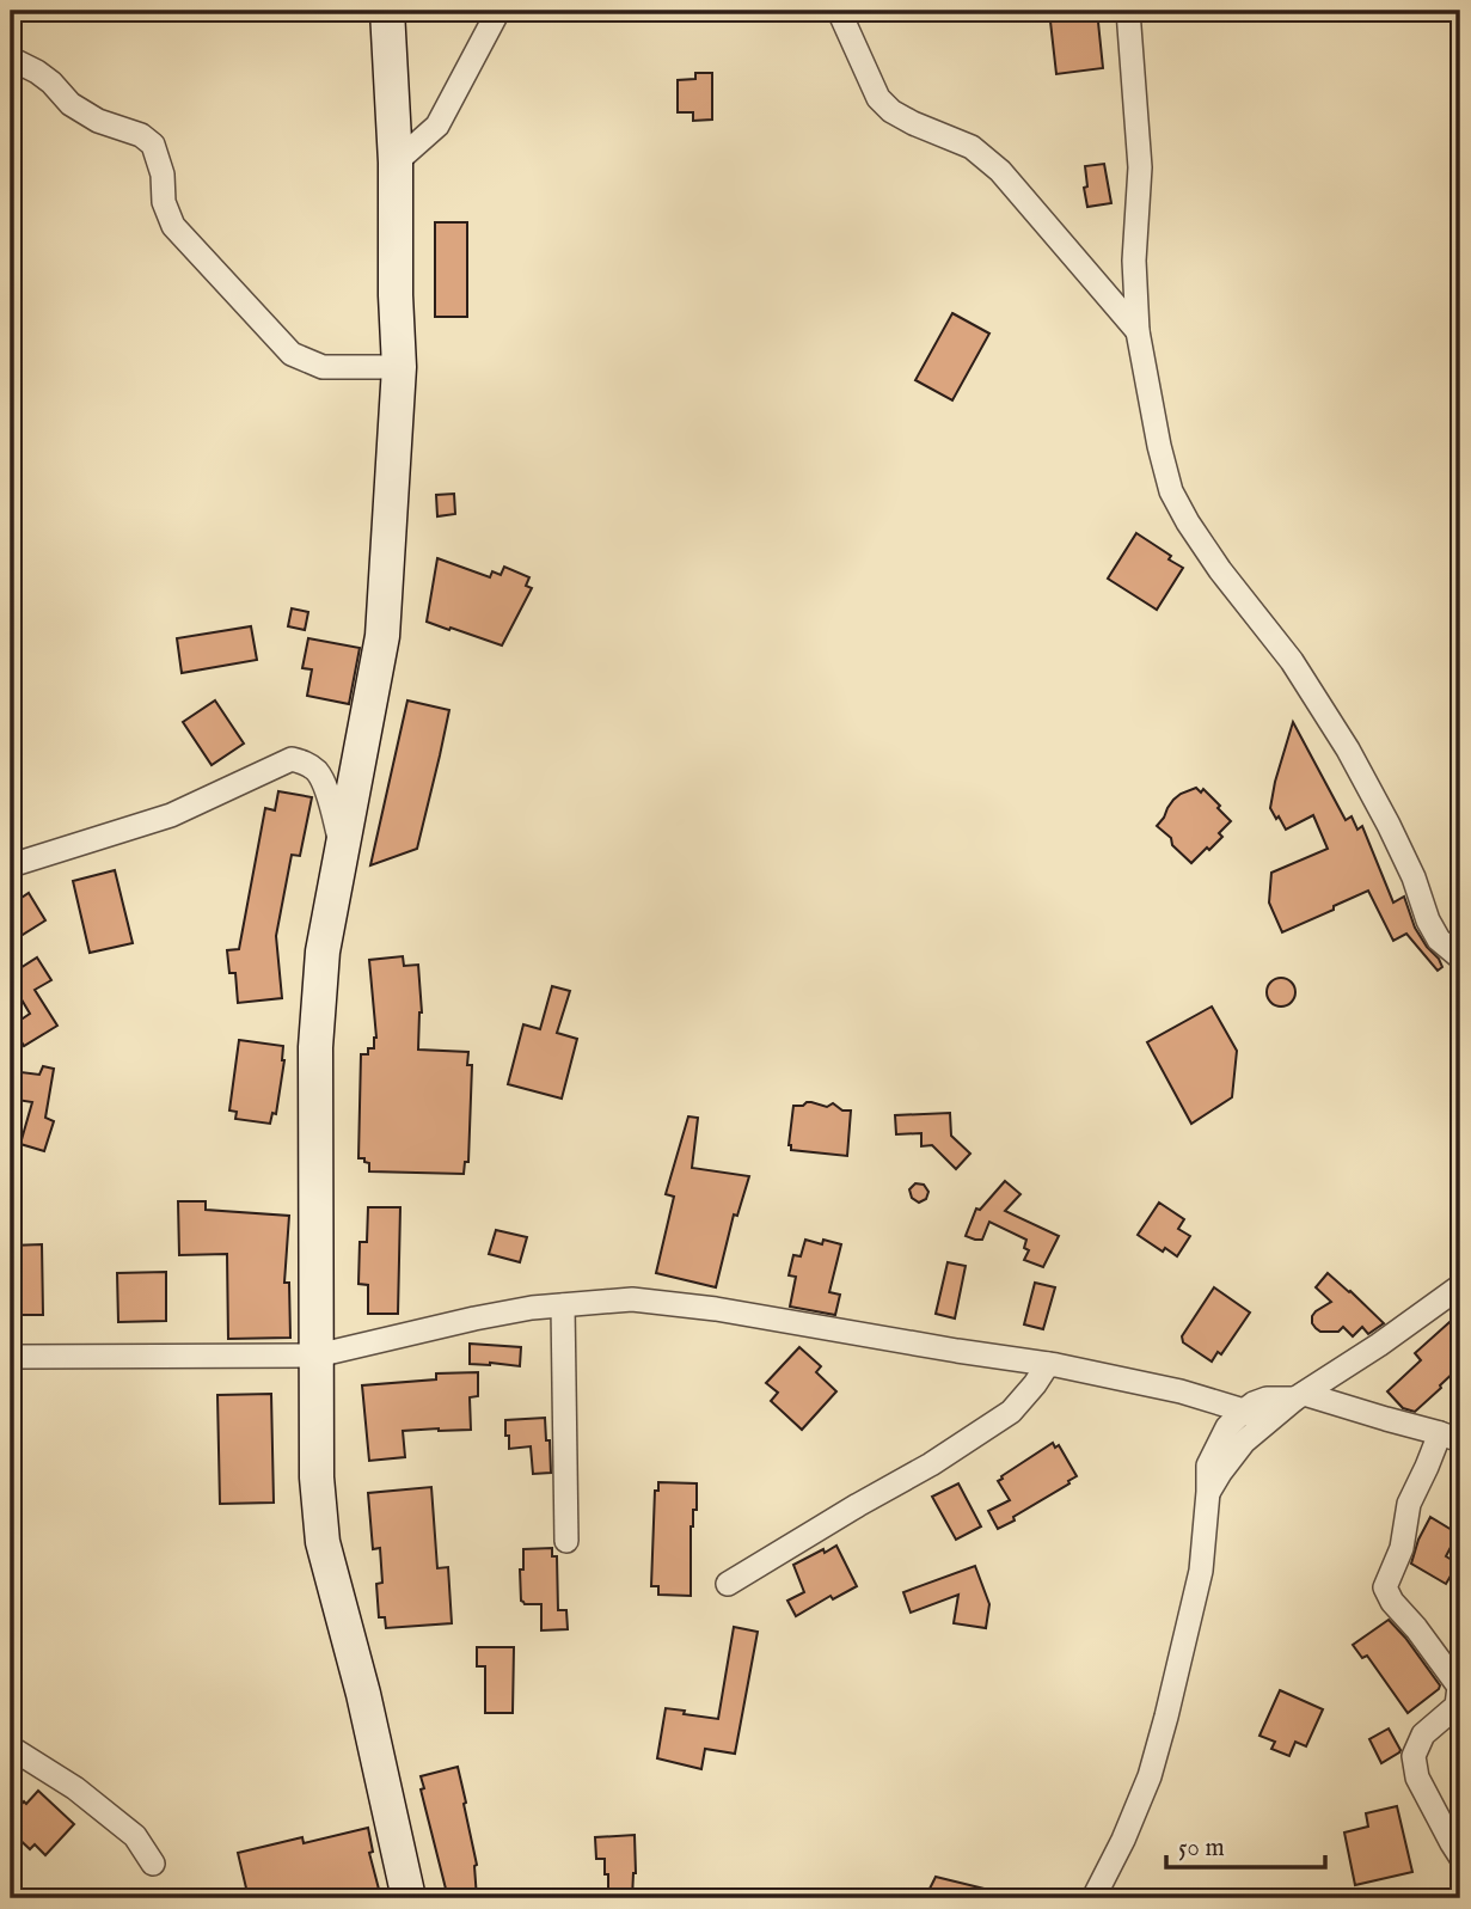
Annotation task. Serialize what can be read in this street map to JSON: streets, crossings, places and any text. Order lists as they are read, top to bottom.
{
  "scale_bar": "50 m"
}
